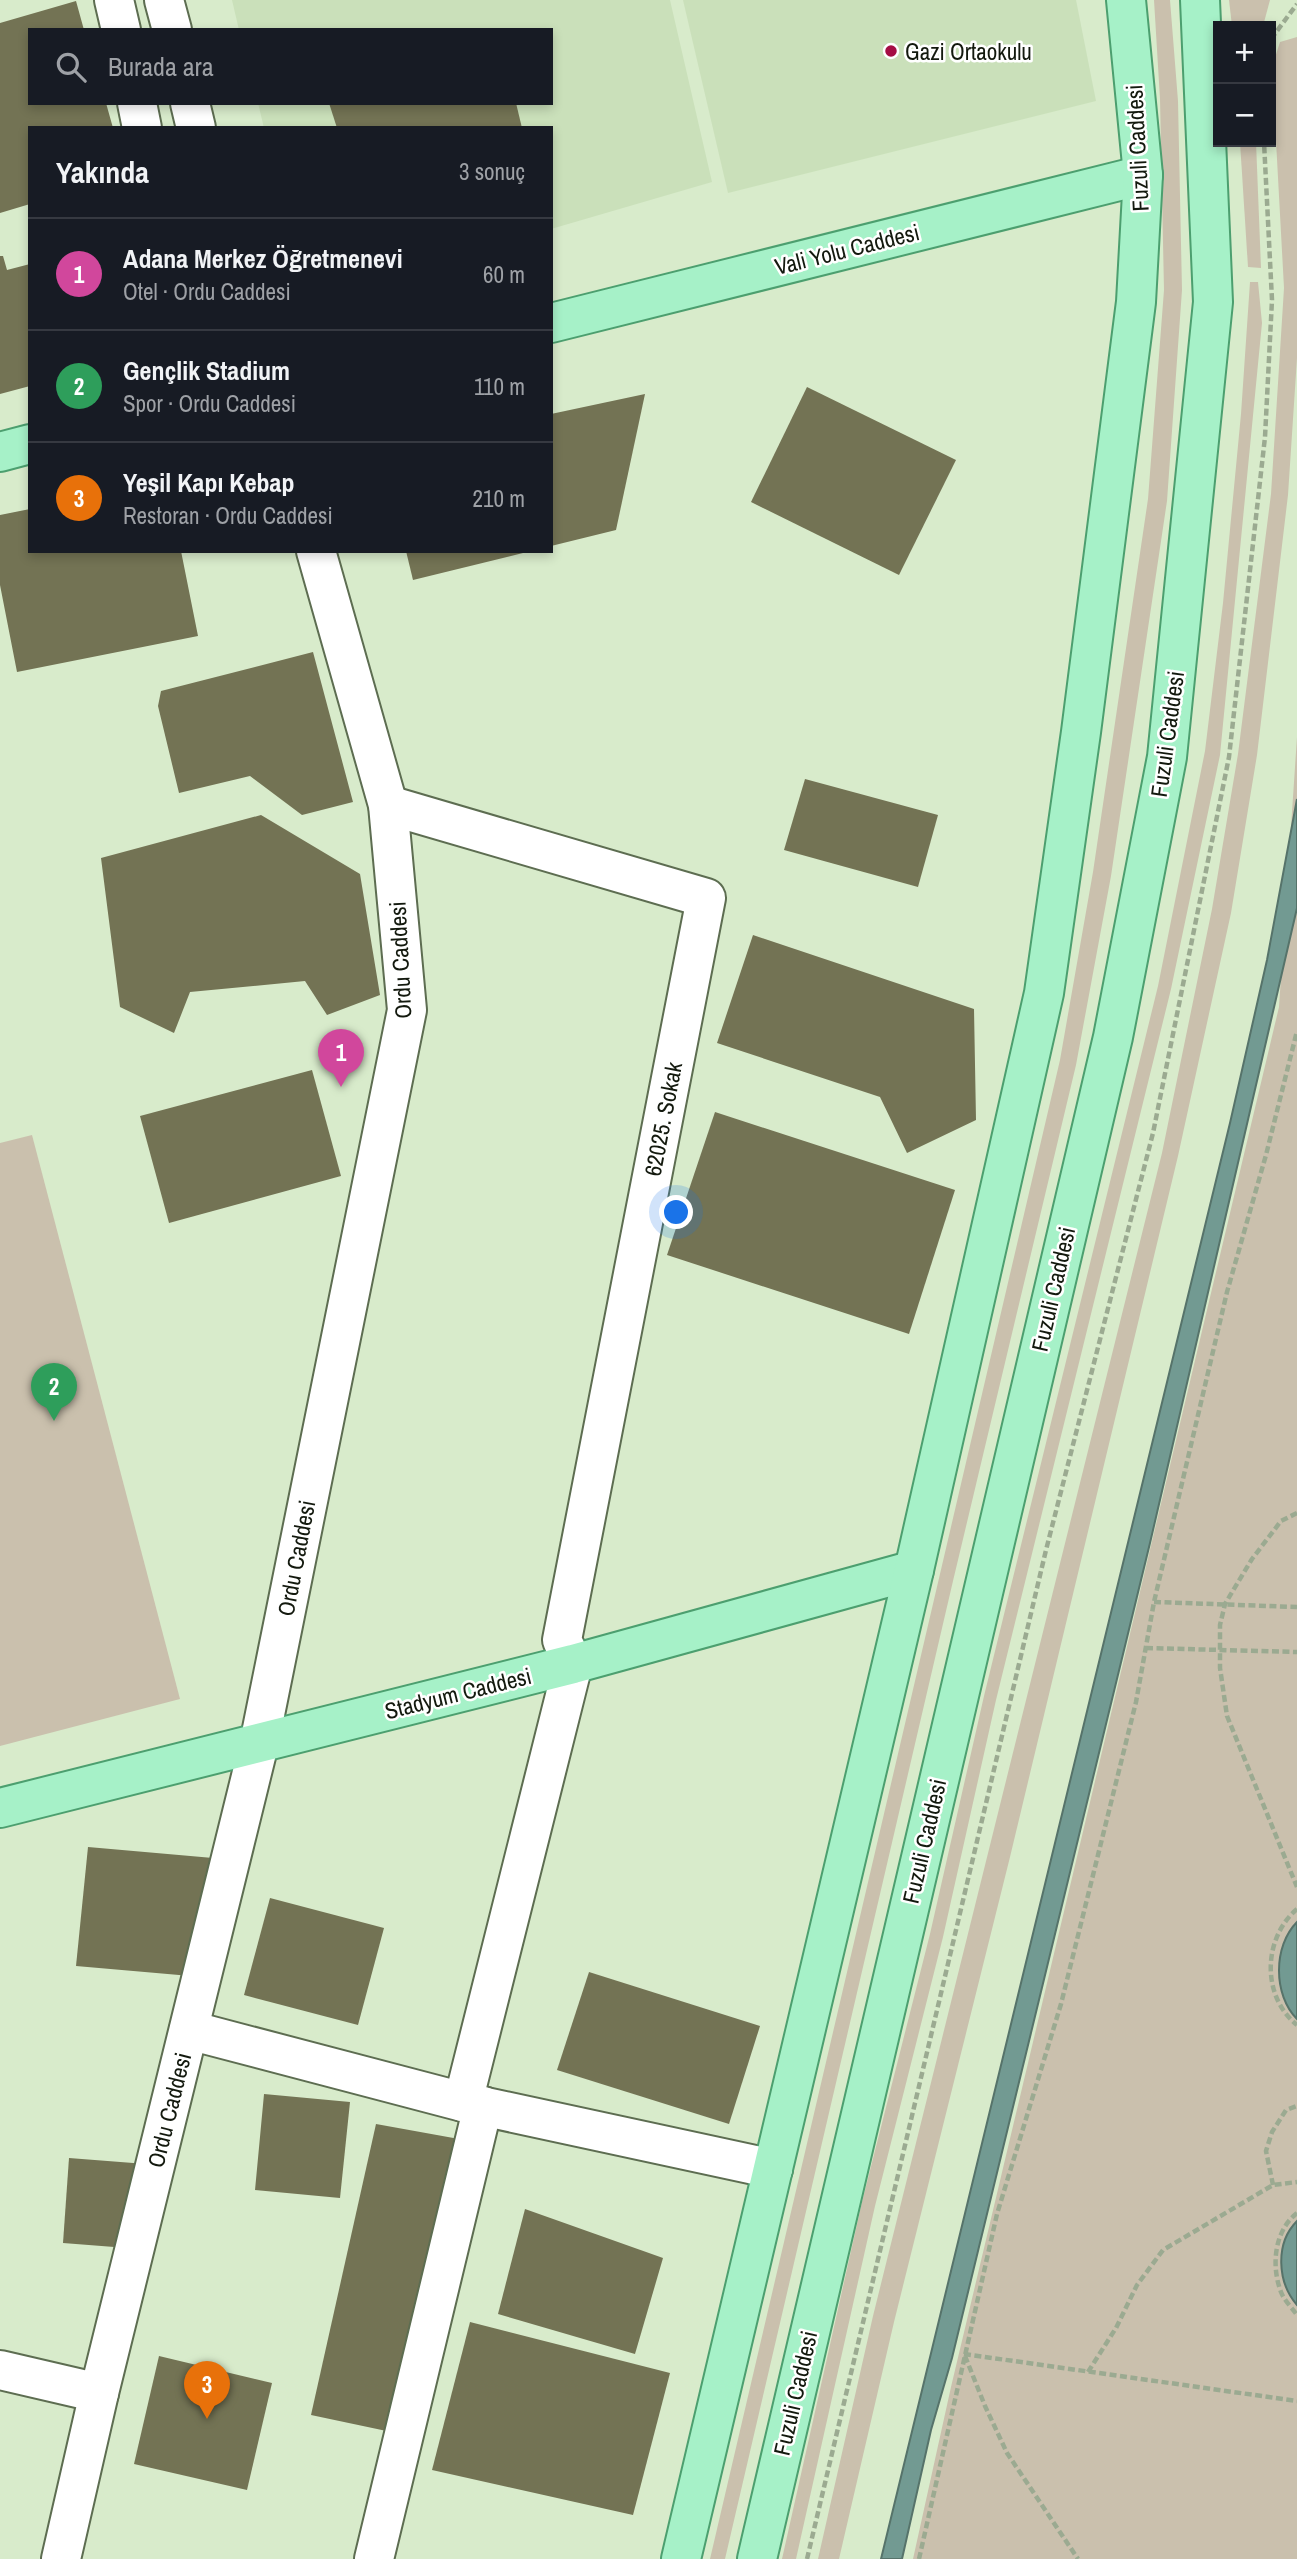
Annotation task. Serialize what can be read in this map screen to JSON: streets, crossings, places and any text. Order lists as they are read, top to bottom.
{
  "streets": {
    "main road": ["Fuzuli Caddesi", "Vali Yolu Caddesi", "Stadyum Caddesi"],
    "street": ["Ordu Caddesi", "62025. Sokak"]
  },
  "crossings": [
    ["Fuzuli Caddesi", "Vali Yolu Caddesi"],
    ["Fuzuli Caddesi", "Stadyum Caddesi"],
    ["Ordu Caddesi", "62025. Sokak"],
    ["Ordu Caddesi", "Stadyum Caddesi"],
    ["62025. Sokak", "Stadyum Caddesi"]
  ],
  "places": ["Gazi Ortaokulu"],
  "page": {
    "map_buttons": ["+", "−"],
    "search": "Burada ara",
    "heading": ["Yakında", "3 sonuç"],
    "list": [
      {
        "mark": "1",
        "name": "Adana Merkez Öğretmenevi",
        "note": "Otel · Ordu Caddesi",
        "value": "60 m"
      },
      {
        "mark": "2",
        "name": "Gençlik Stadium",
        "note": "Spor · Ordu Caddesi",
        "value": "110 m"
      },
      {
        "mark": "3",
        "name": "Yeşil Kapı Kebap",
        "note": "Restoran · Ordu Caddesi",
        "value": "210 m"
      }
    ],
    "pins": ["1", "2", "3"]
  }
}
